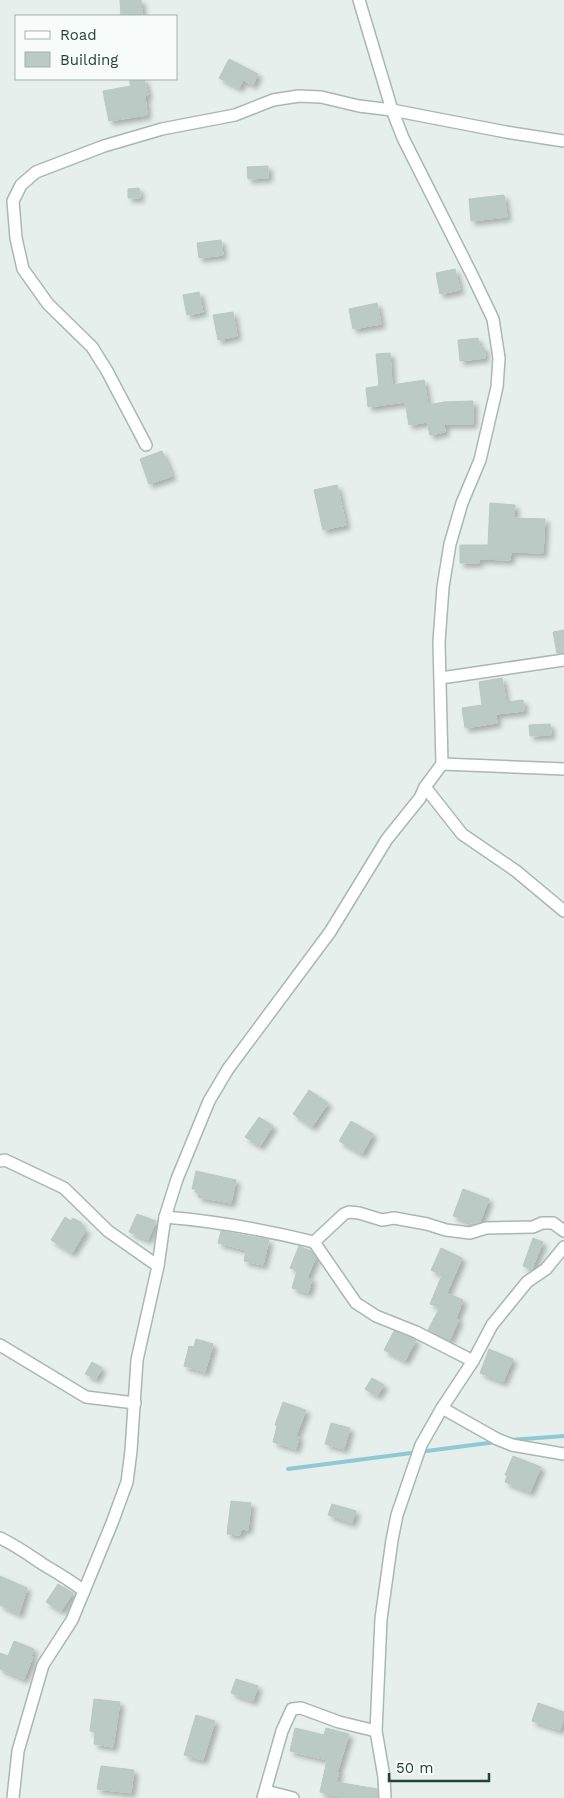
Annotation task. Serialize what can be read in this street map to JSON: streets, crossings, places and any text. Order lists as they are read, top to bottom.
{
  "legend": ["Road", "Building"],
  "scale_bar": "50 m"
}
